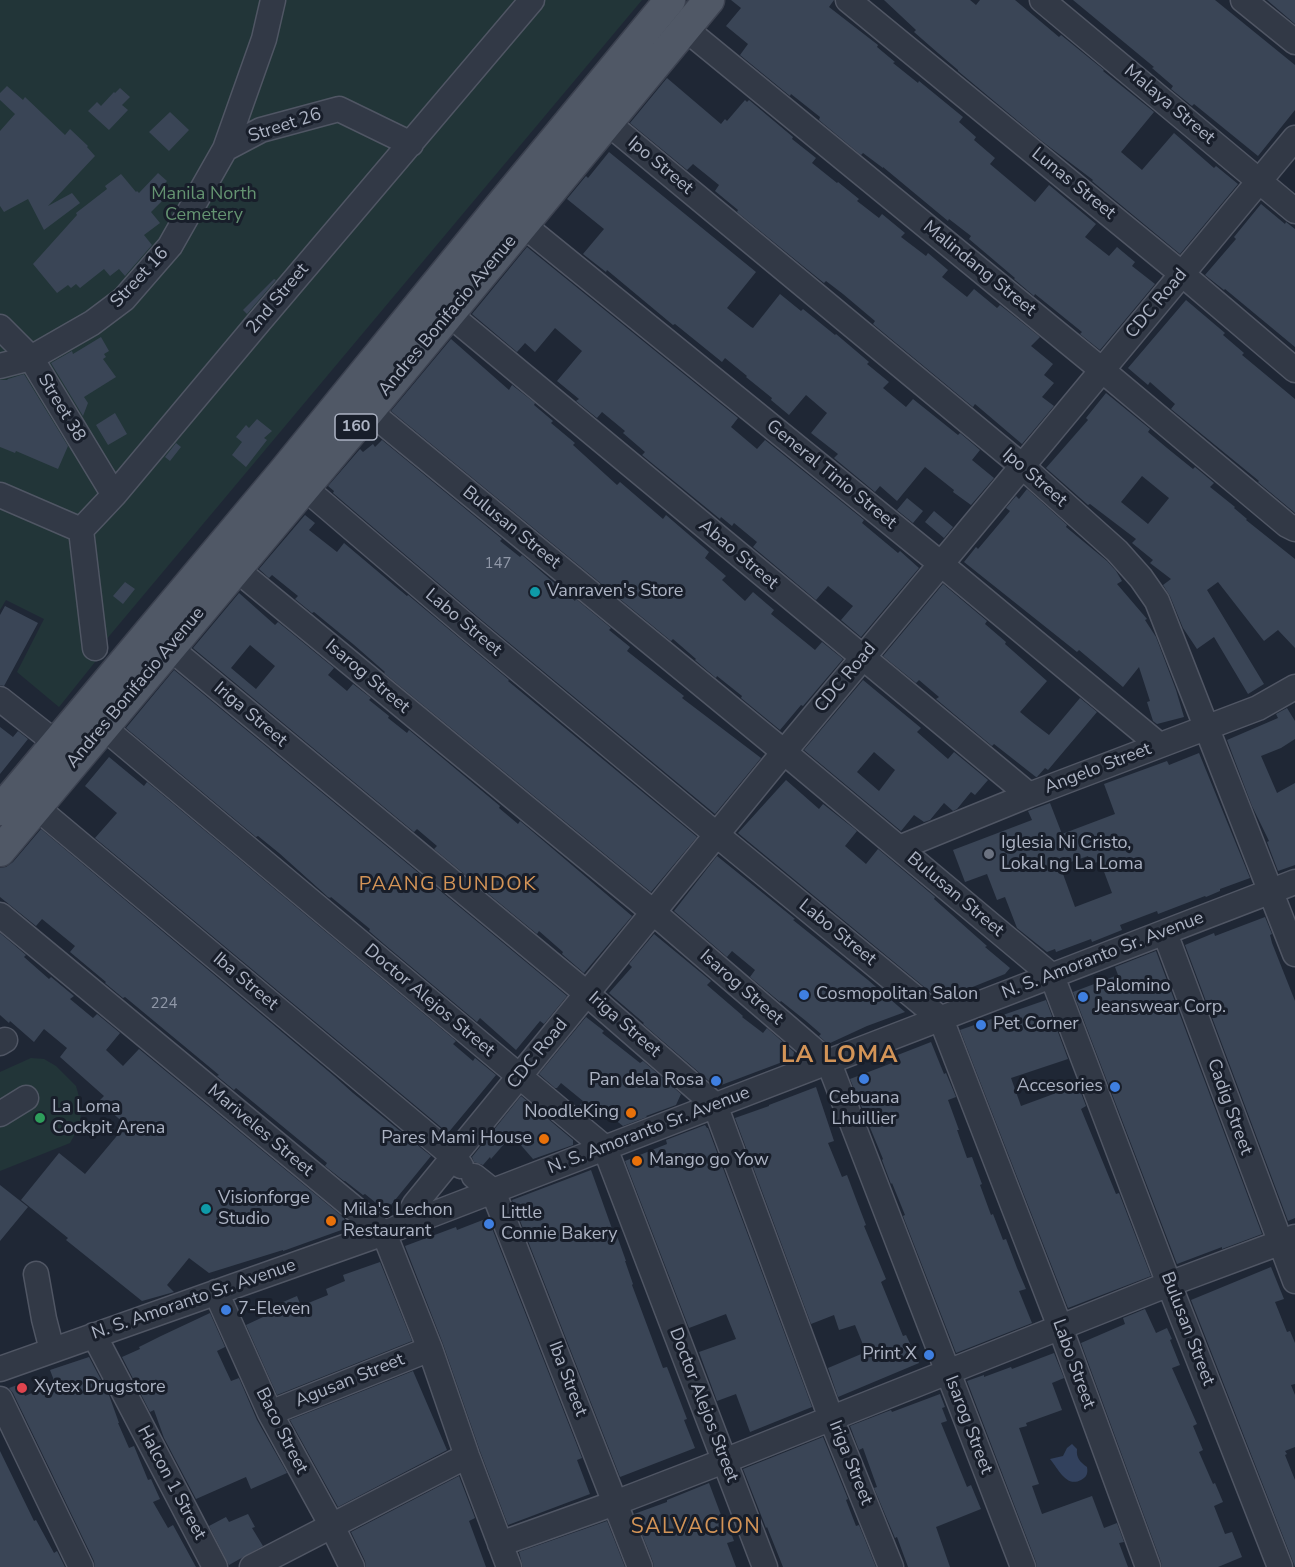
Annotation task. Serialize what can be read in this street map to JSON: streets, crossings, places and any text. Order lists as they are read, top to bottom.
{
  "streets": {
    "main road": ["Andres Bonifacio Avenue", "160"],
    "street": [
      "Malaya Street",
      "Street 26",
      "Ipo Street",
      "Lunas Street",
      "Malindang Street",
      "Street 16",
      "2nd Street",
      "CDC Road",
      "Street 38",
      "General Tinio Street",
      "Bulusan Street",
      "Abao Street",
      "Labo Street",
      "Isarog Street",
      "Iriga Street",
      "Angelo Street",
      "N. S. Amoranto Sr. Avenue",
      "Iba Street",
      "Doctor Alejos Street",
      "Cadig Street",
      "Mariveles Street",
      "Agusan Street",
      "Baco Street",
      "Halcon 1 Street"
    ]
  },
  "crossings": [
    ["Malaya Street", "CDC Road"],
    ["Street 26", "Street 16"],
    ["Street 26", "2nd Street"],
    ["Ipo Street", "CDC Road"],
    ["Ipo Street", "Andres Bonifacio Avenue"],
    ["Ipo Street", "Angelo Street"],
    ["Ipo Street", "N. S. Amoranto Sr. Avenue"],
    ["Lunas Street", "CDC Road"],
    ["Malindang Street", "CDC Road"],
    ["Malindang Street", "Andres Bonifacio Avenue"],
    ["Street 16", "Street 38"],
    ["2nd Street", "Street 38"],
    ["CDC Road", "General Tinio Street"],
    ["CDC Road", "Bulusan Street"],
    ["CDC Road", "Abao Street"],
    ["CDC Road", "Labo Street"],
    ["CDC Road", "Isarog Street"],
    ["CDC Road", "Iriga Street"],
    ["CDC Road", "N. S. Amoranto Sr. Avenue"],
    ["CDC Road", "Iba Street"],
    ["CDC Road", "Doctor Alejos Street"],
    ["Andres Bonifacio Avenue", "General Tinio Street"],
    ["Andres Bonifacio Avenue", "Bulusan Street"],
    ["Andres Bonifacio Avenue", "Abao Street"],
    ["Andres Bonifacio Avenue", "Labo Street"],
    ["Andres Bonifacio Avenue", "Isarog Street"],
    ["Andres Bonifacio Avenue", "Iriga Street"],
    ["Andres Bonifacio Avenue", "Iba Street"],
    ["Andres Bonifacio Avenue", "Doctor Alejos Street"],
    ["General Tinio Street", "Angelo Street"],
    ["Bulusan Street", "Angelo Street"],
    ["Bulusan Street", "N. S. Amoranto Sr. Avenue"],
    ["Abao Street", "Angelo Street"],
    ["Labo Street", "N. S. Amoranto Sr. Avenue"],
    ["Isarog Street", "N. S. Amoranto Sr. Avenue"],
    ["Iriga Street", "N. S. Amoranto Sr. Avenue"],
    ["N. S. Amoranto Sr. Avenue", "Iba Street"],
    ["N. S. Amoranto Sr. Avenue", "Doctor Alejos Street"],
    ["N. S. Amoranto Sr. Avenue", "Cadig Street"],
    ["N. S. Amoranto Sr. Avenue", "Mariveles Street"],
    ["N. S. Amoranto Sr. Avenue", "Baco Street"],
    ["N. S. Amoranto Sr. Avenue", "Halcon 1 Street"],
    ["Mariveles Street", "Agusan Street"],
    ["Agusan Street", "Baco Street"]
  ],
  "districts": ["PAANG BUNDOK", "LA LOMA", "SALVACION"],
  "parks": ["Manila North Cemetery"],
  "places": [
    "Vanraven's Store",
    "Iglesia Ni Cristo, Lokal ng La Loma",
    "Cosmopolitan Salon",
    "Palomino Jeanswear Corp.",
    "Pet Corner",
    "Cebuana Lhuillier",
    "Pan dela Rosa",
    "Accesories",
    "NoodleKing",
    "La Loma Cockpit Arena",
    "Pares Mami House",
    "Mango go Yow",
    "Visionforge Studio",
    "Mila's Lechon Restaurant",
    "Little Connie Bakery",
    "7-Eleven",
    "Print X",
    "Xytex Drugstore"
  ],
  "house_numbers": ["147", "224"]
}
